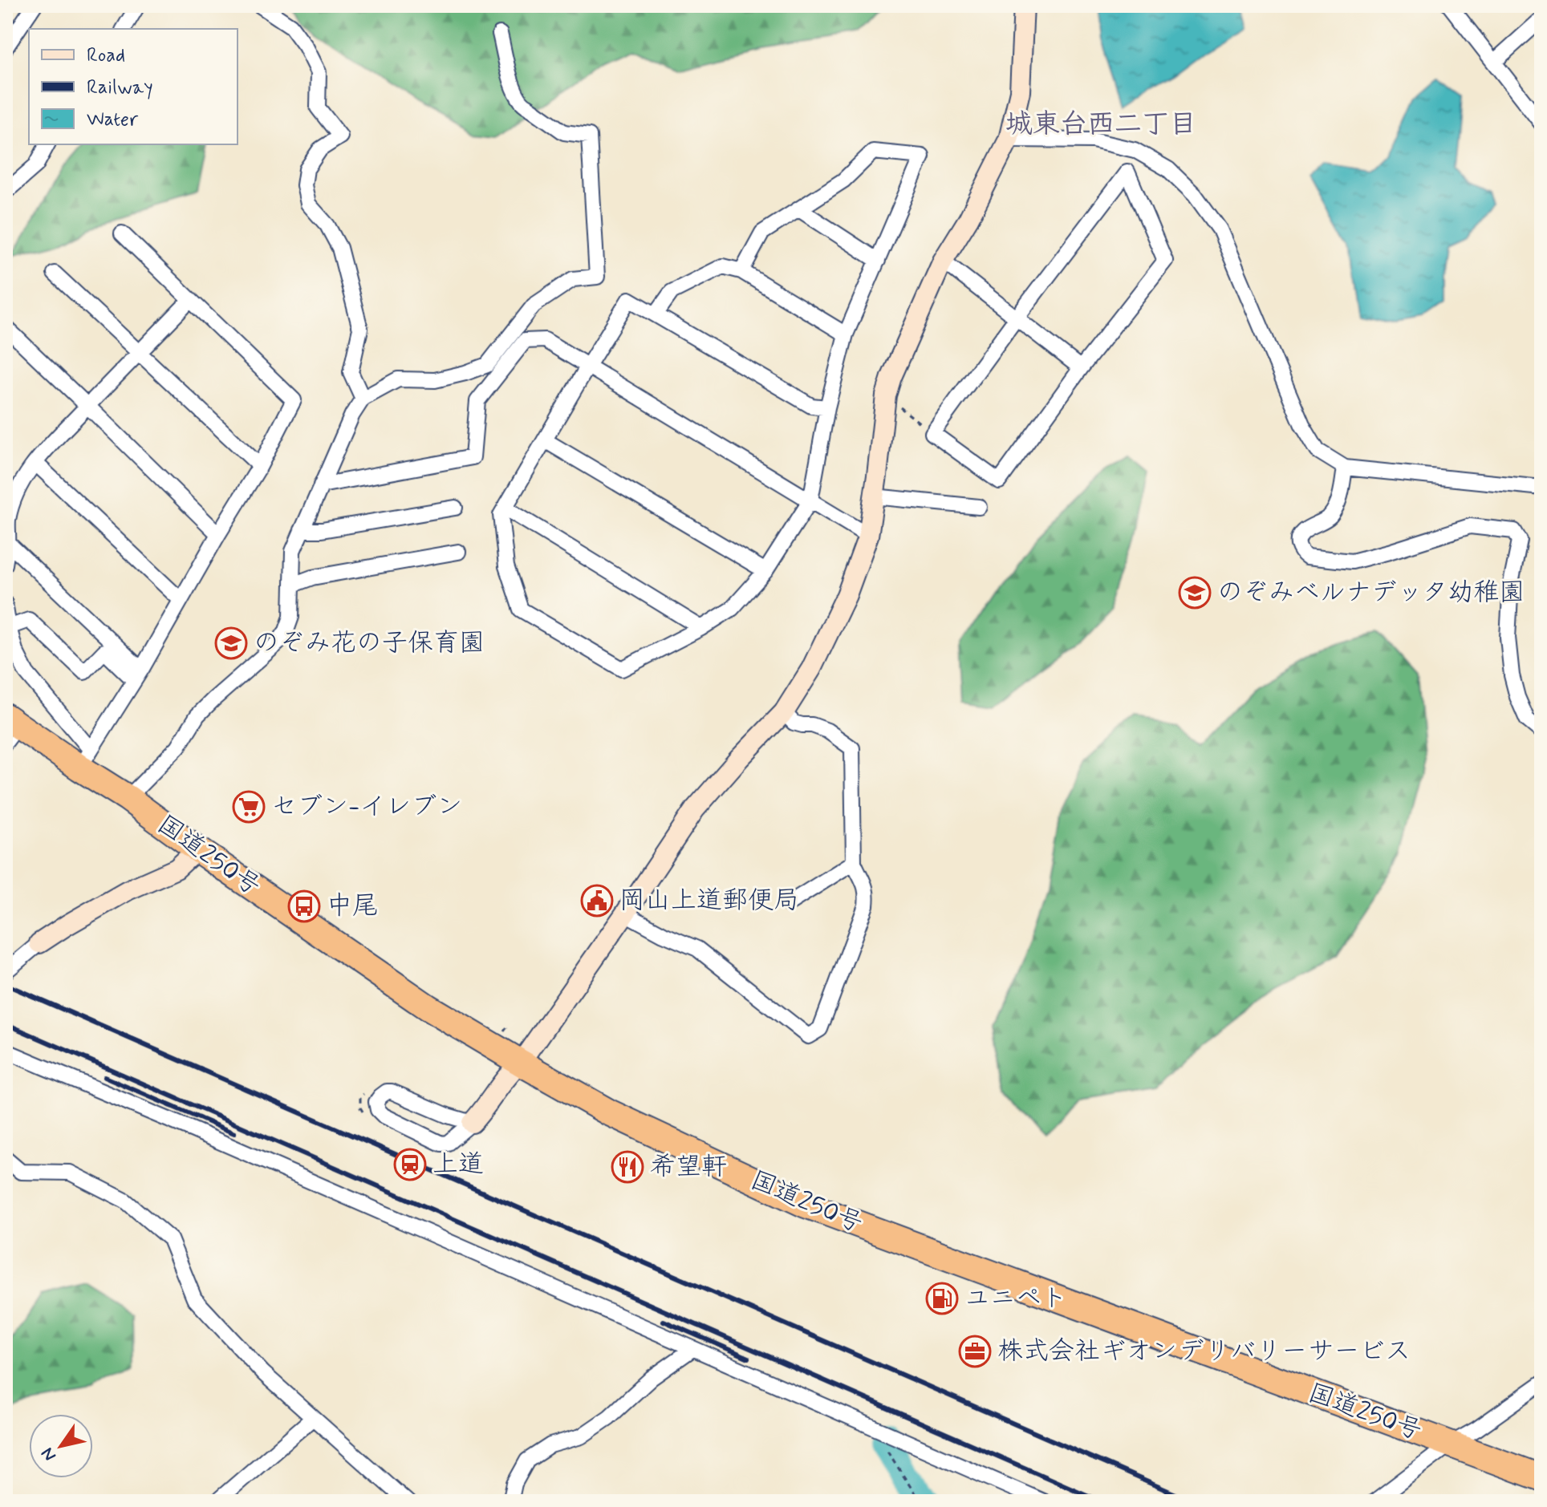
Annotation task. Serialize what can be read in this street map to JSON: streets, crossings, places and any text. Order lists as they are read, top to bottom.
{
  "streets": {
    "highway": ["国道250号"]
  },
  "districts": ["城東台西二丁目"],
  "places": {
    "school or university": ["のぞみベルナデッタ幼稚園", "のぞみ花の子保育園"],
    "supermarket": ["セブン-イレブン"],
    "public building": ["岡山上道郵便局"],
    "bus stop": ["中尾"],
    "station": ["上道"],
    "restaurant": ["希望軒"],
    "fuel station": ["ユニペト"],
    "office": ["株式会社ギオンデリバリーサービス"]
  },
  "legend": ["Road", "Railway", "Water"],
  "north": "bottom left"
}
